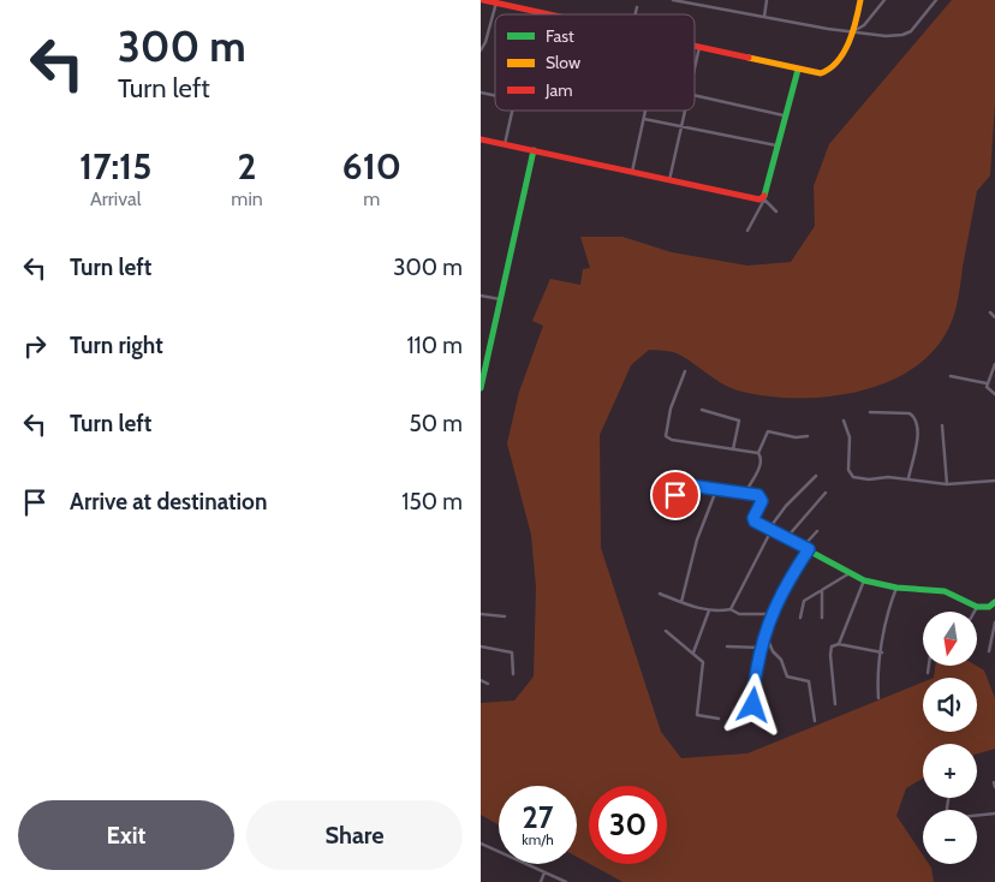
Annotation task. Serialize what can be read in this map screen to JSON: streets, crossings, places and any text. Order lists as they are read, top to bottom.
{
  "legend": ["Fast", "Slow", "Jam"],
  "north": "bottom",
  "page": {
    "turn": ["300 m", "Turn left"],
    "eta": [
      "17:15",
      "Arrival",
      "2",
      "min",
      "610",
      "m"
    ],
    "list": [
      {
        "name": "Turn left",
        "value": "300 m"
      },
      {
        "name": "Turn right",
        "value": "110 m"
      },
      {
        "name": "Turn left",
        "value": "50 m"
      },
      {
        "name": "Arrive at destination",
        "value": "150 m"
      }
    ],
    "map_buttons": ["+", "−"],
    "speed": "27 km/h",
    "limit": "30",
    "buttons": ["Exit", "Share"]
  }
}
